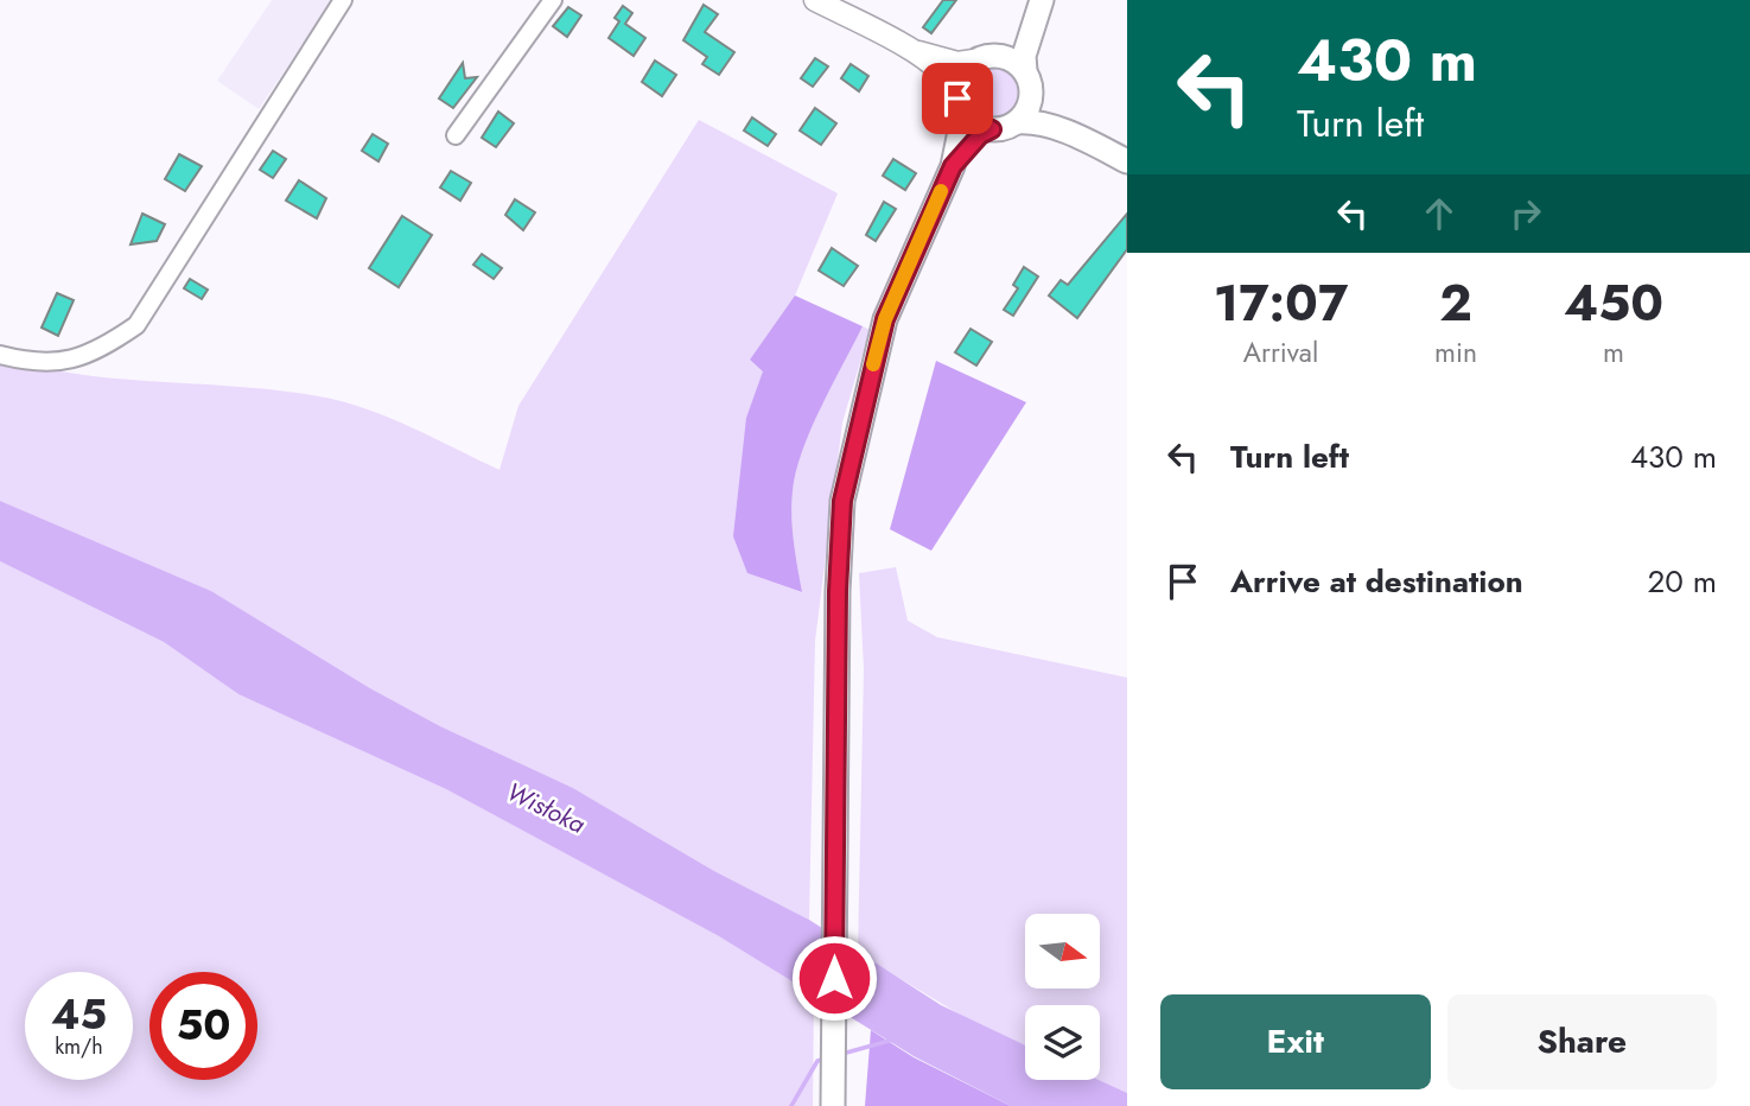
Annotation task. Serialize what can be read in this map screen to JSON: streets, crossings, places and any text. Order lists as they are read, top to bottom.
{
  "water": ["Wisłoka"],
  "north": "right",
  "page": {
    "turn": ["430 m", "Turn left"],
    "eta": [
      "17:07",
      "Arrival",
      "2",
      "min",
      "450",
      "m"
    ],
    "list": [
      {
        "name": "Turn left",
        "value": "430 m"
      },
      {
        "name": "Arrive at destination",
        "value": "20 m"
      }
    ],
    "speed": "45 km/h",
    "limit": "50",
    "buttons": ["Exit", "Share"]
  }
}
